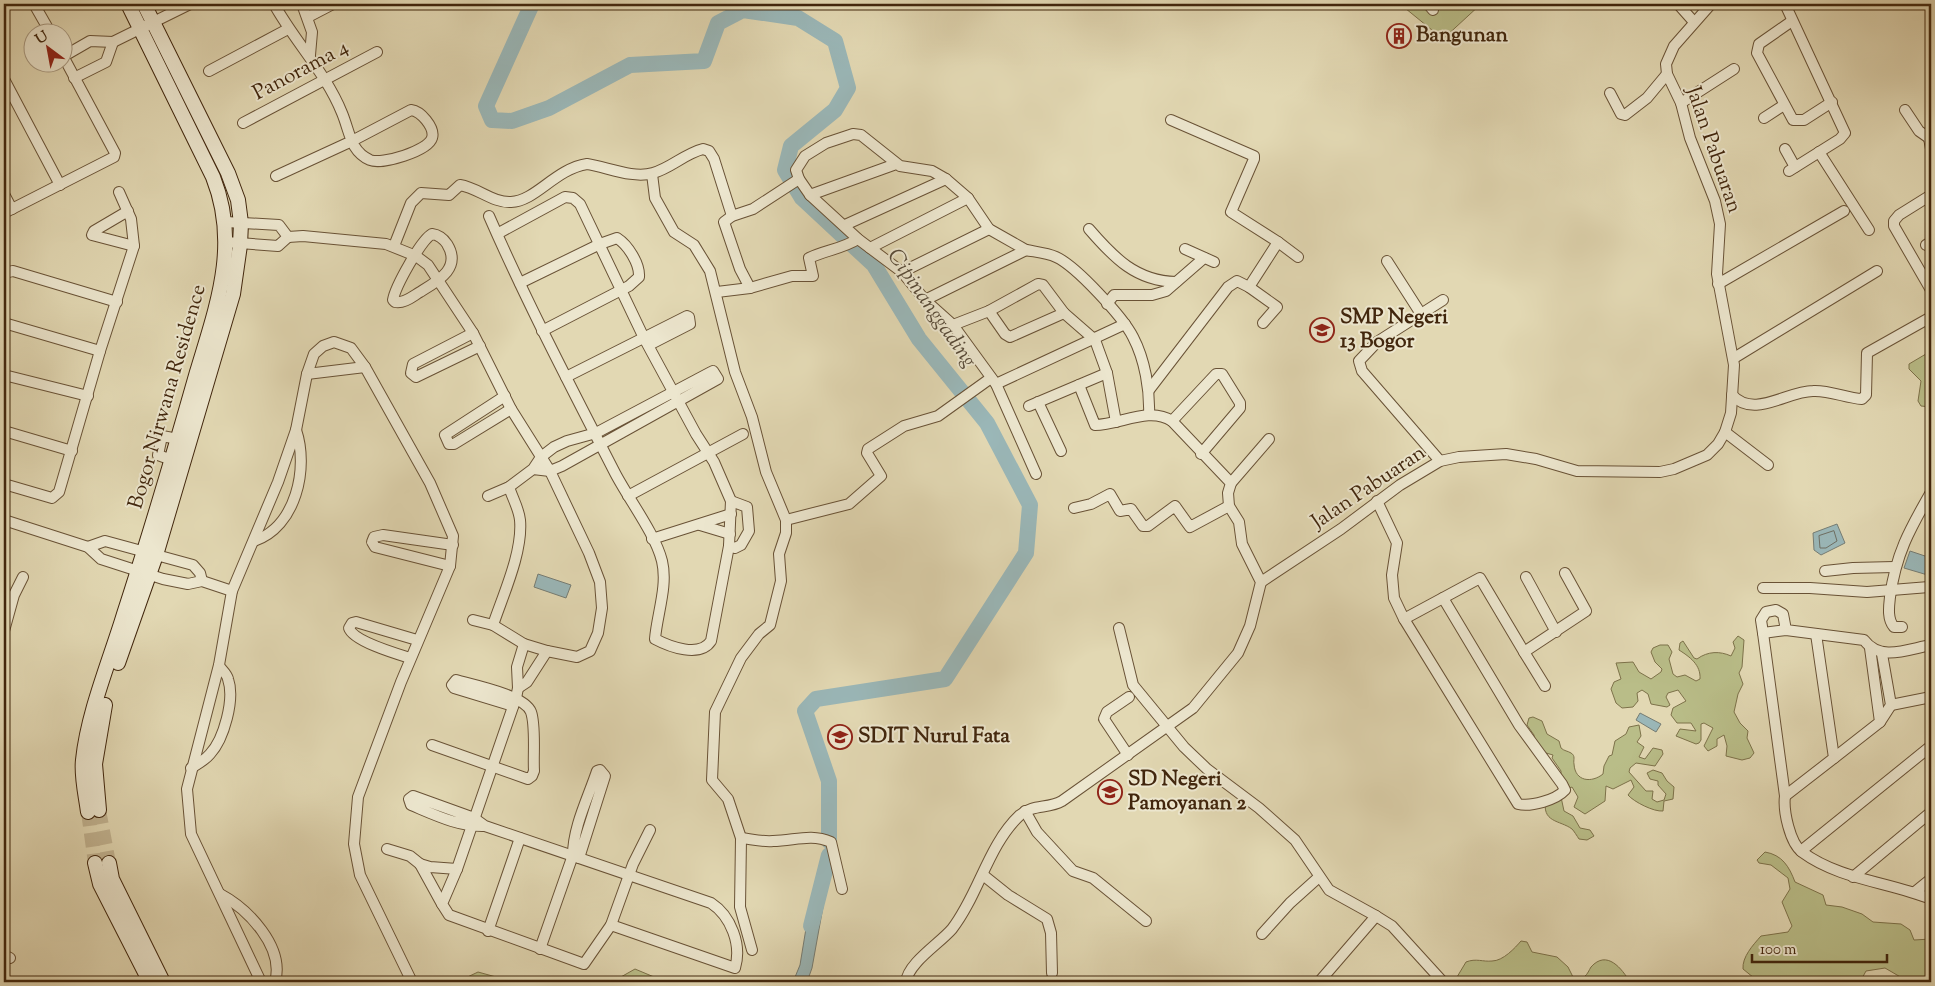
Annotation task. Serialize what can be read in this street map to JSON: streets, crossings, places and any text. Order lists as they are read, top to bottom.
{
  "streets": {
    "street": ["Panorama 4", "Jalan Pabuaran", "Bogor Nirwana Residence"]
  },
  "water": ["Cipinanggading"],
  "places": {
    "building": ["Bangunan"],
    "school or university": ["SMP Negeri 13 Bogor", "SDIT Nurul Fata", "SD Negeri Pamoyanan 2"]
  },
  "scale_bar": "100 m",
  "north": "top left"
}
